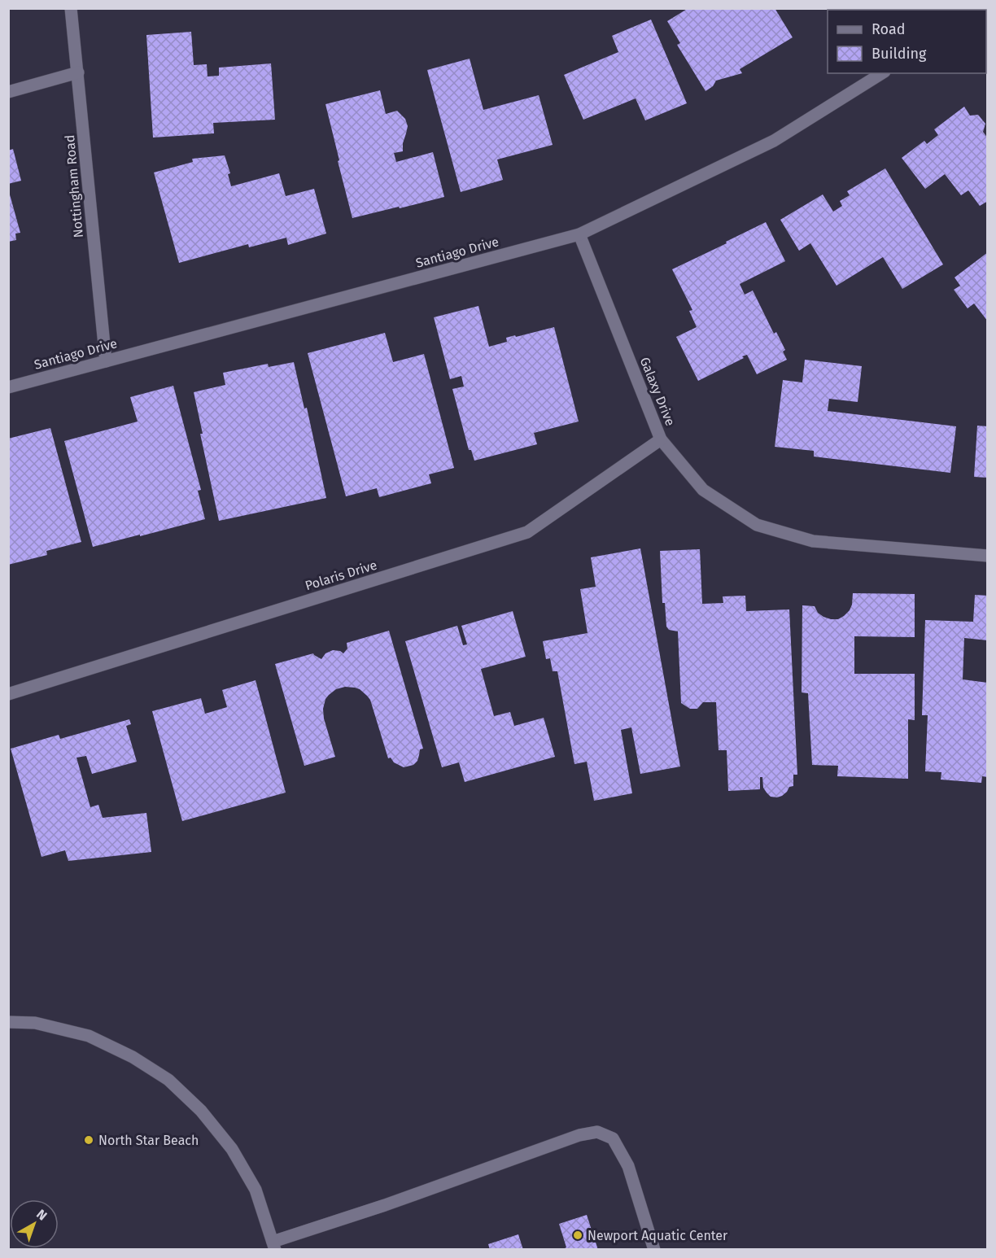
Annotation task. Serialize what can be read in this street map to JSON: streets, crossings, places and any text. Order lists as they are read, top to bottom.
{
  "streets": {
    "street": [
      "Nottingham Road",
      "Santiago Drive",
      "Galaxy Drive",
      "Polaris Drive"
    ]
  },
  "crossings": [
    ["Nottingham Road", "Santiago Drive"],
    ["Santiago Drive", "Galaxy Drive"],
    ["Galaxy Drive", "Polaris Drive"]
  ],
  "places": ["North Star Beach", "Newport Aquatic Center"],
  "legend": ["Road", "Building"],
  "north": "top right"
}
